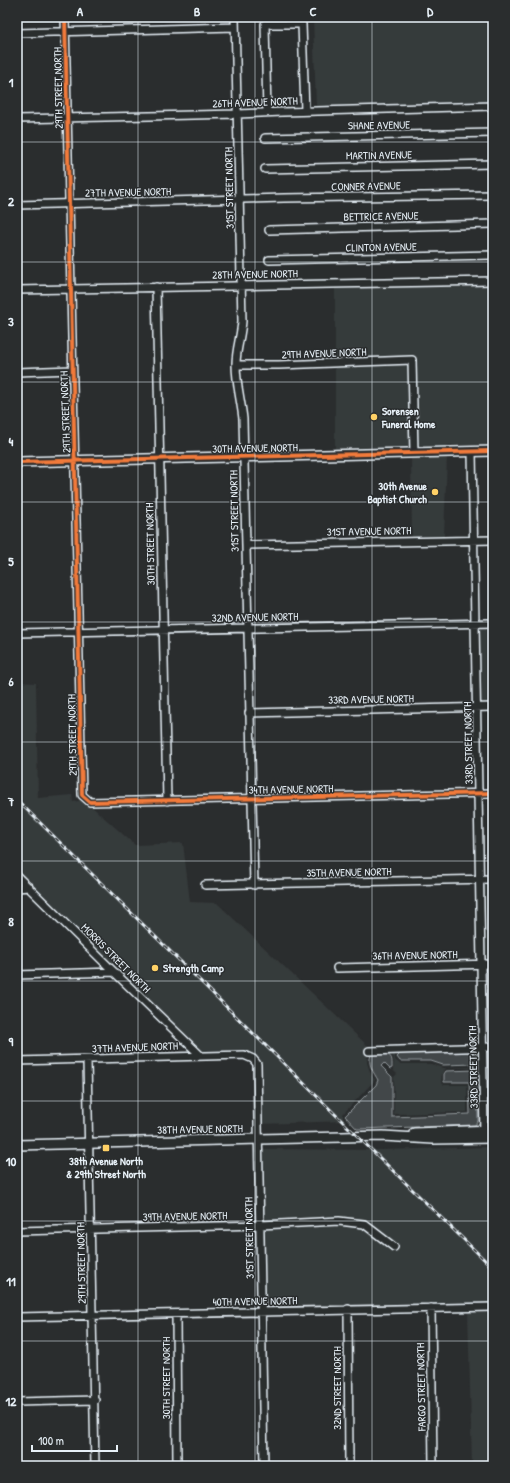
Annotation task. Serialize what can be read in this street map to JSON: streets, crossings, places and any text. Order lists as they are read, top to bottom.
{
  "streets": {
    "street": [
      "29TH STREET NORTH",
      "26TH AVENUE NORTH",
      "SHANE AVENUE",
      "MARTIN AVENUE",
      "CONNER AVENUE",
      "31ST STREET NORTH",
      "27TH AVENUE NORTH",
      "BETTRICE AVENUE",
      "CLINTON AVENUE",
      "28TH AVENUE NORTH",
      "29TH AVENUE NORTH",
      "30TH AVENUE NORTH",
      "31ST AVENUE NORTH",
      "30TH STREET NORTH",
      "32ND AVENUE NORTH",
      "33RD AVENUE NORTH",
      "33RD STREET NORTH",
      "34TH AVENUE NORTH",
      "35TH AVENUE NORTH",
      "36TH AVENUE NORTH",
      "MORRIS STREET NORTH",
      "37TH AVENUE NORTH",
      "38TH AVENUE NORTH",
      "39TH AVENUE NORTH",
      "40TH AVENUE NORTH",
      "FARGO STREET NORTH",
      "32ND STREET NORTH"
    ]
  },
  "crossings": [
    ["29TH STREET NORTH", "26TH AVENUE NORTH"],
    ["29TH STREET NORTH", "27TH AVENUE NORTH"],
    ["29TH STREET NORTH", "28TH AVENUE NORTH"],
    ["29TH STREET NORTH", "30TH AVENUE NORTH"],
    ["29TH STREET NORTH", "32ND AVENUE NORTH"],
    ["29TH STREET NORTH", "34TH AVENUE NORTH"],
    ["29TH STREET NORTH", "37TH AVENUE NORTH"],
    ["29TH STREET NORTH", "38TH AVENUE NORTH"],
    ["29TH STREET NORTH", "39TH AVENUE NORTH"],
    ["29TH STREET NORTH", "40TH AVENUE NORTH"],
    ["26TH AVENUE NORTH", "31ST STREET NORTH"],
    ["CONNER AVENUE", "31ST STREET NORTH"],
    ["CONNER AVENUE", "27TH AVENUE NORTH"],
    ["31ST STREET NORTH", "27TH AVENUE NORTH"],
    ["31ST STREET NORTH", "28TH AVENUE NORTH"],
    ["31ST STREET NORTH", "29TH AVENUE NORTH"],
    ["31ST STREET NORTH", "30TH AVENUE NORTH"],
    ["31ST STREET NORTH", "31ST AVENUE NORTH"],
    ["31ST STREET NORTH", "32ND AVENUE NORTH"],
    ["31ST STREET NORTH", "33RD AVENUE NORTH"],
    ["31ST STREET NORTH", "34TH AVENUE NORTH"],
    ["31ST STREET NORTH", "35TH AVENUE NORTH"],
    ["31ST STREET NORTH", "37TH AVENUE NORTH"],
    ["31ST STREET NORTH", "38TH AVENUE NORTH"],
    ["31ST STREET NORTH", "39TH AVENUE NORTH"],
    ["31ST STREET NORTH", "40TH AVENUE NORTH"],
    ["28TH AVENUE NORTH", "30TH STREET NORTH"],
    ["29TH AVENUE NORTH", "30TH AVENUE NORTH"],
    ["30TH AVENUE NORTH", "30TH STREET NORTH"],
    ["30TH AVENUE NORTH", "33RD STREET NORTH"],
    ["31ST AVENUE NORTH", "33RD STREET NORTH"],
    ["30TH STREET NORTH", "32ND AVENUE NORTH"],
    ["30TH STREET NORTH", "34TH AVENUE NORTH"],
    ["30TH STREET NORTH", "40TH AVENUE NORTH"],
    ["32ND AVENUE NORTH", "33RD STREET NORTH"],
    ["33RD AVENUE NORTH", "33RD STREET NORTH"],
    ["33RD STREET NORTH", "34TH AVENUE NORTH"],
    ["33RD STREET NORTH", "35TH AVENUE NORTH"],
    ["33RD STREET NORTH", "36TH AVENUE NORTH"],
    ["33RD STREET NORTH", "38TH AVENUE NORTH"],
    ["MORRIS STREET NORTH", "37TH AVENUE NORTH"],
    ["40TH AVENUE NORTH", "FARGO STREET NORTH"],
    ["40TH AVENUE NORTH", "32ND STREET NORTH"]
  ],
  "places": {
    "other": ["Sorensen Funeral Home", "30th Avenue Baptist Church", "Strength Camp"],
    "transit": ["38th Avenue North & 29th Street North"]
  },
  "scale_bar": "100 m",
  "grid": {
    "columns": [
      "A",
      "B",
      "C",
      "D"
    ],
    "rows": [
      "1",
      "2",
      "3",
      "4",
      "5",
      "6",
      "7",
      "8",
      "9",
      "10",
      "11",
      "12"
    ]
  }
}
